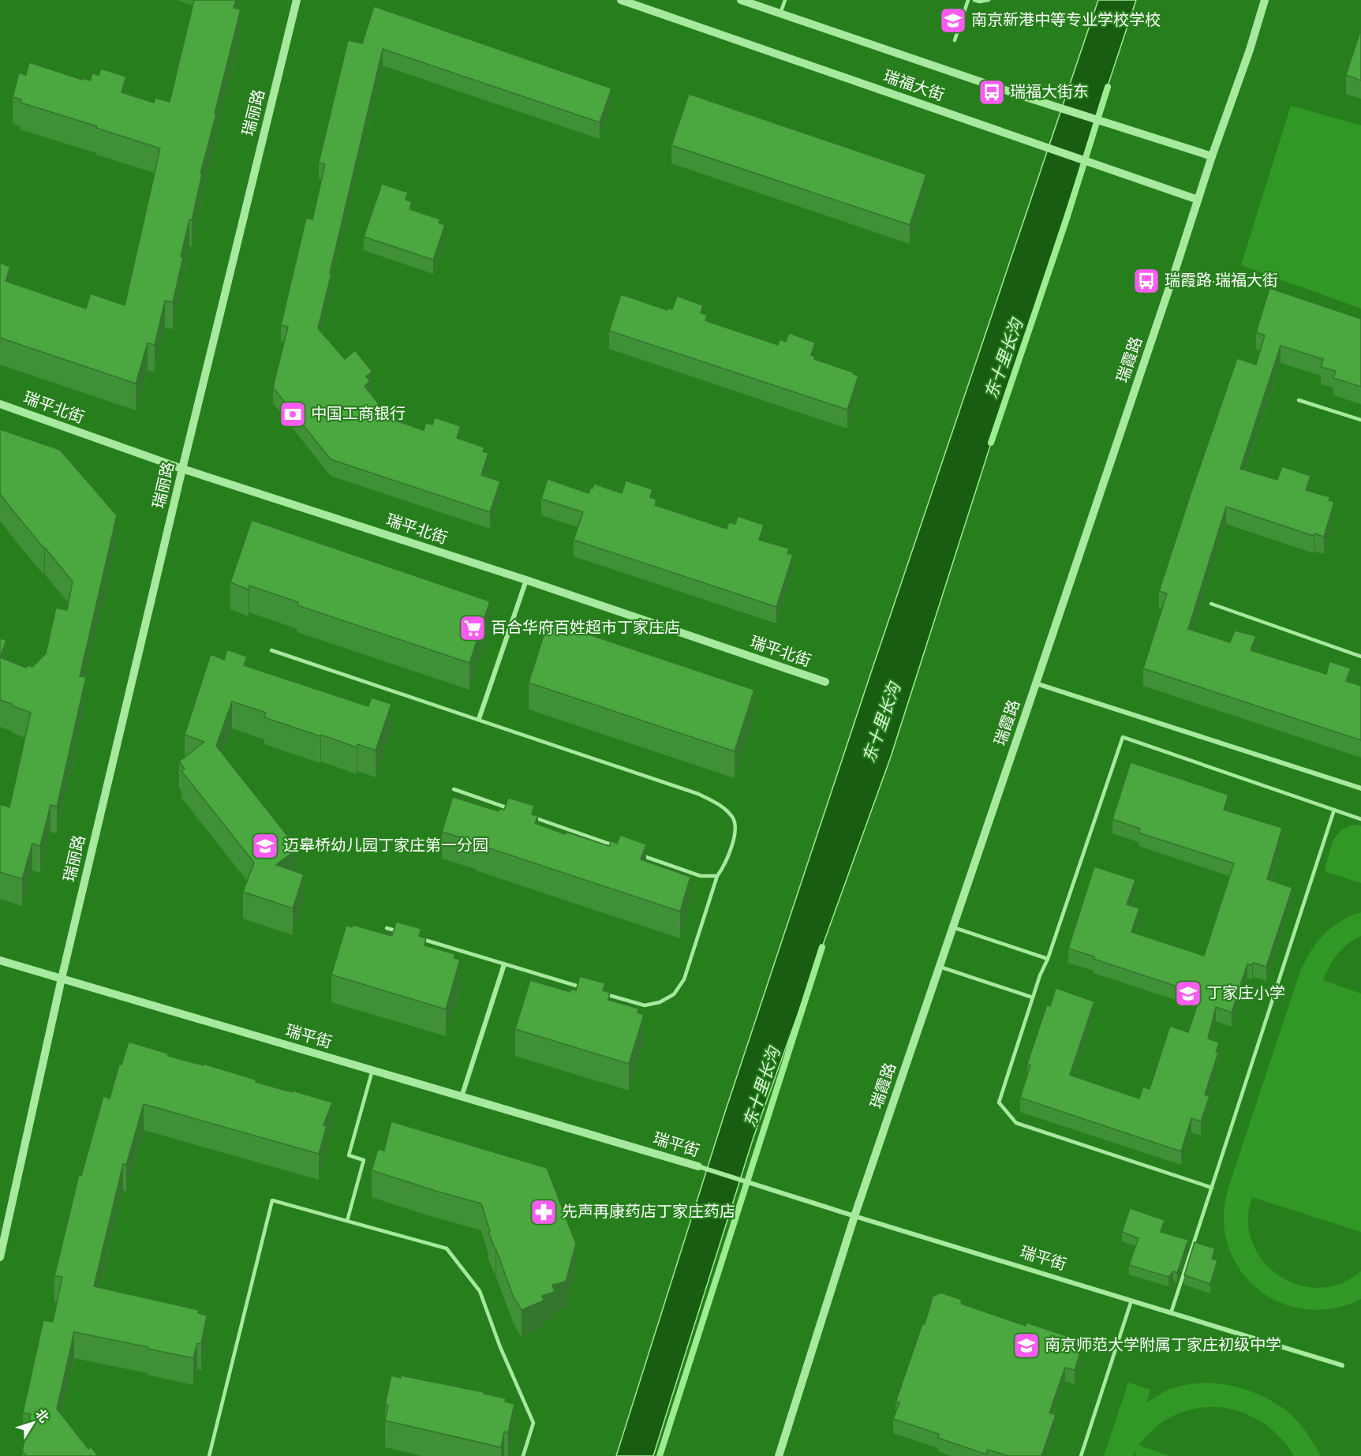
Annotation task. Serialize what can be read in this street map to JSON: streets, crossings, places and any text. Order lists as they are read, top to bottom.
{
  "streets": {
    "street": [
      "瑞福大街",
      "瑞丽路",
      "瑞霞路",
      "瑞平北街",
      "瑞平街"
    ]
  },
  "crossings": [
    ["瑞福大街", "瑞霞路"],
    ["瑞丽路", "瑞平北街"],
    ["瑞丽路", "瑞平街"],
    ["瑞霞路", "瑞平街"]
  ],
  "water": ["东十里长沟"],
  "places": {
    "school or university": [
      "南京新港中等专业学校学校",
      "迈皋桥幼儿园丁家庄第一分园",
      "丁家庄小学",
      "南京师范大学附属丁家庄初级中学"
    ],
    "bus stop": ["瑞福大街东", "瑞霞路·瑞福大街"],
    "bank": ["中国工商银行"],
    "supermarket": ["百合华府百姓超市丁家庄店"],
    "pharmacy": ["先声再康药店丁家庄药店"]
  },
  "north": "top right"
}
